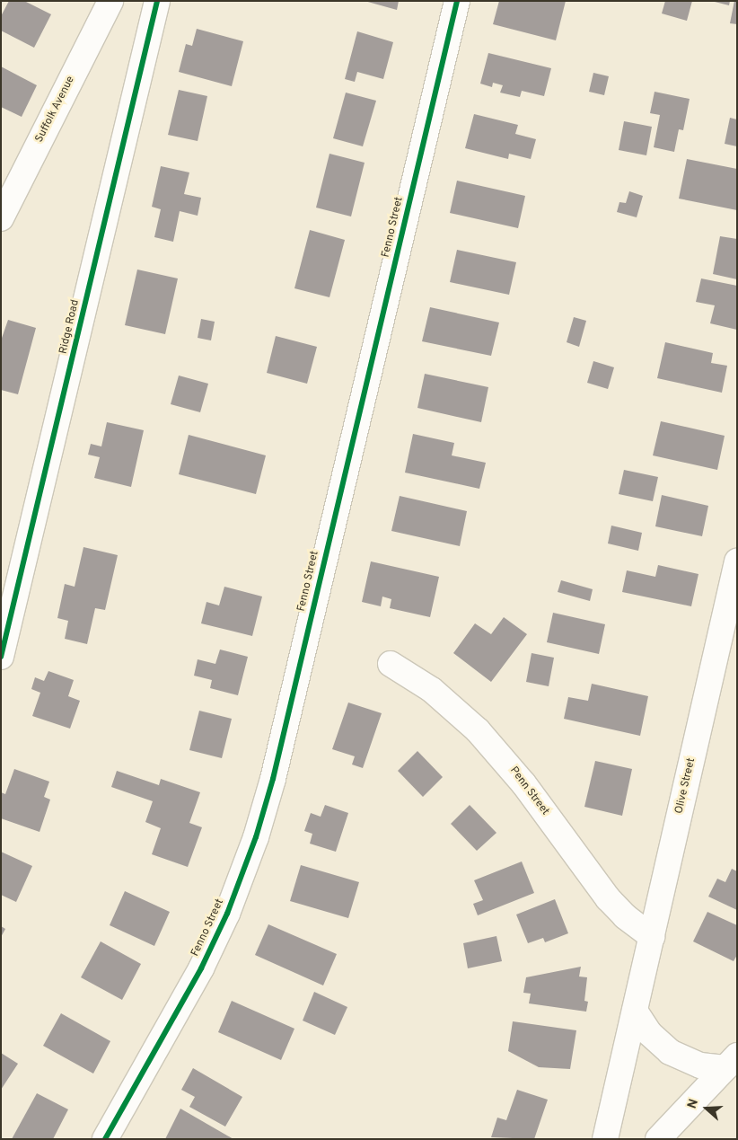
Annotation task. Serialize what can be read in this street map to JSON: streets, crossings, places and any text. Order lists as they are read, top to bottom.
{
  "streets": {
    "street": [
      "Suffolk Avenue",
      "Fenno Street",
      "Ridge Road",
      "Olive Street",
      "Penn Street"
    ]
  },
  "crossings": [
    ["Olive Street", "Penn Street"]
  ],
  "north": "left"
}
